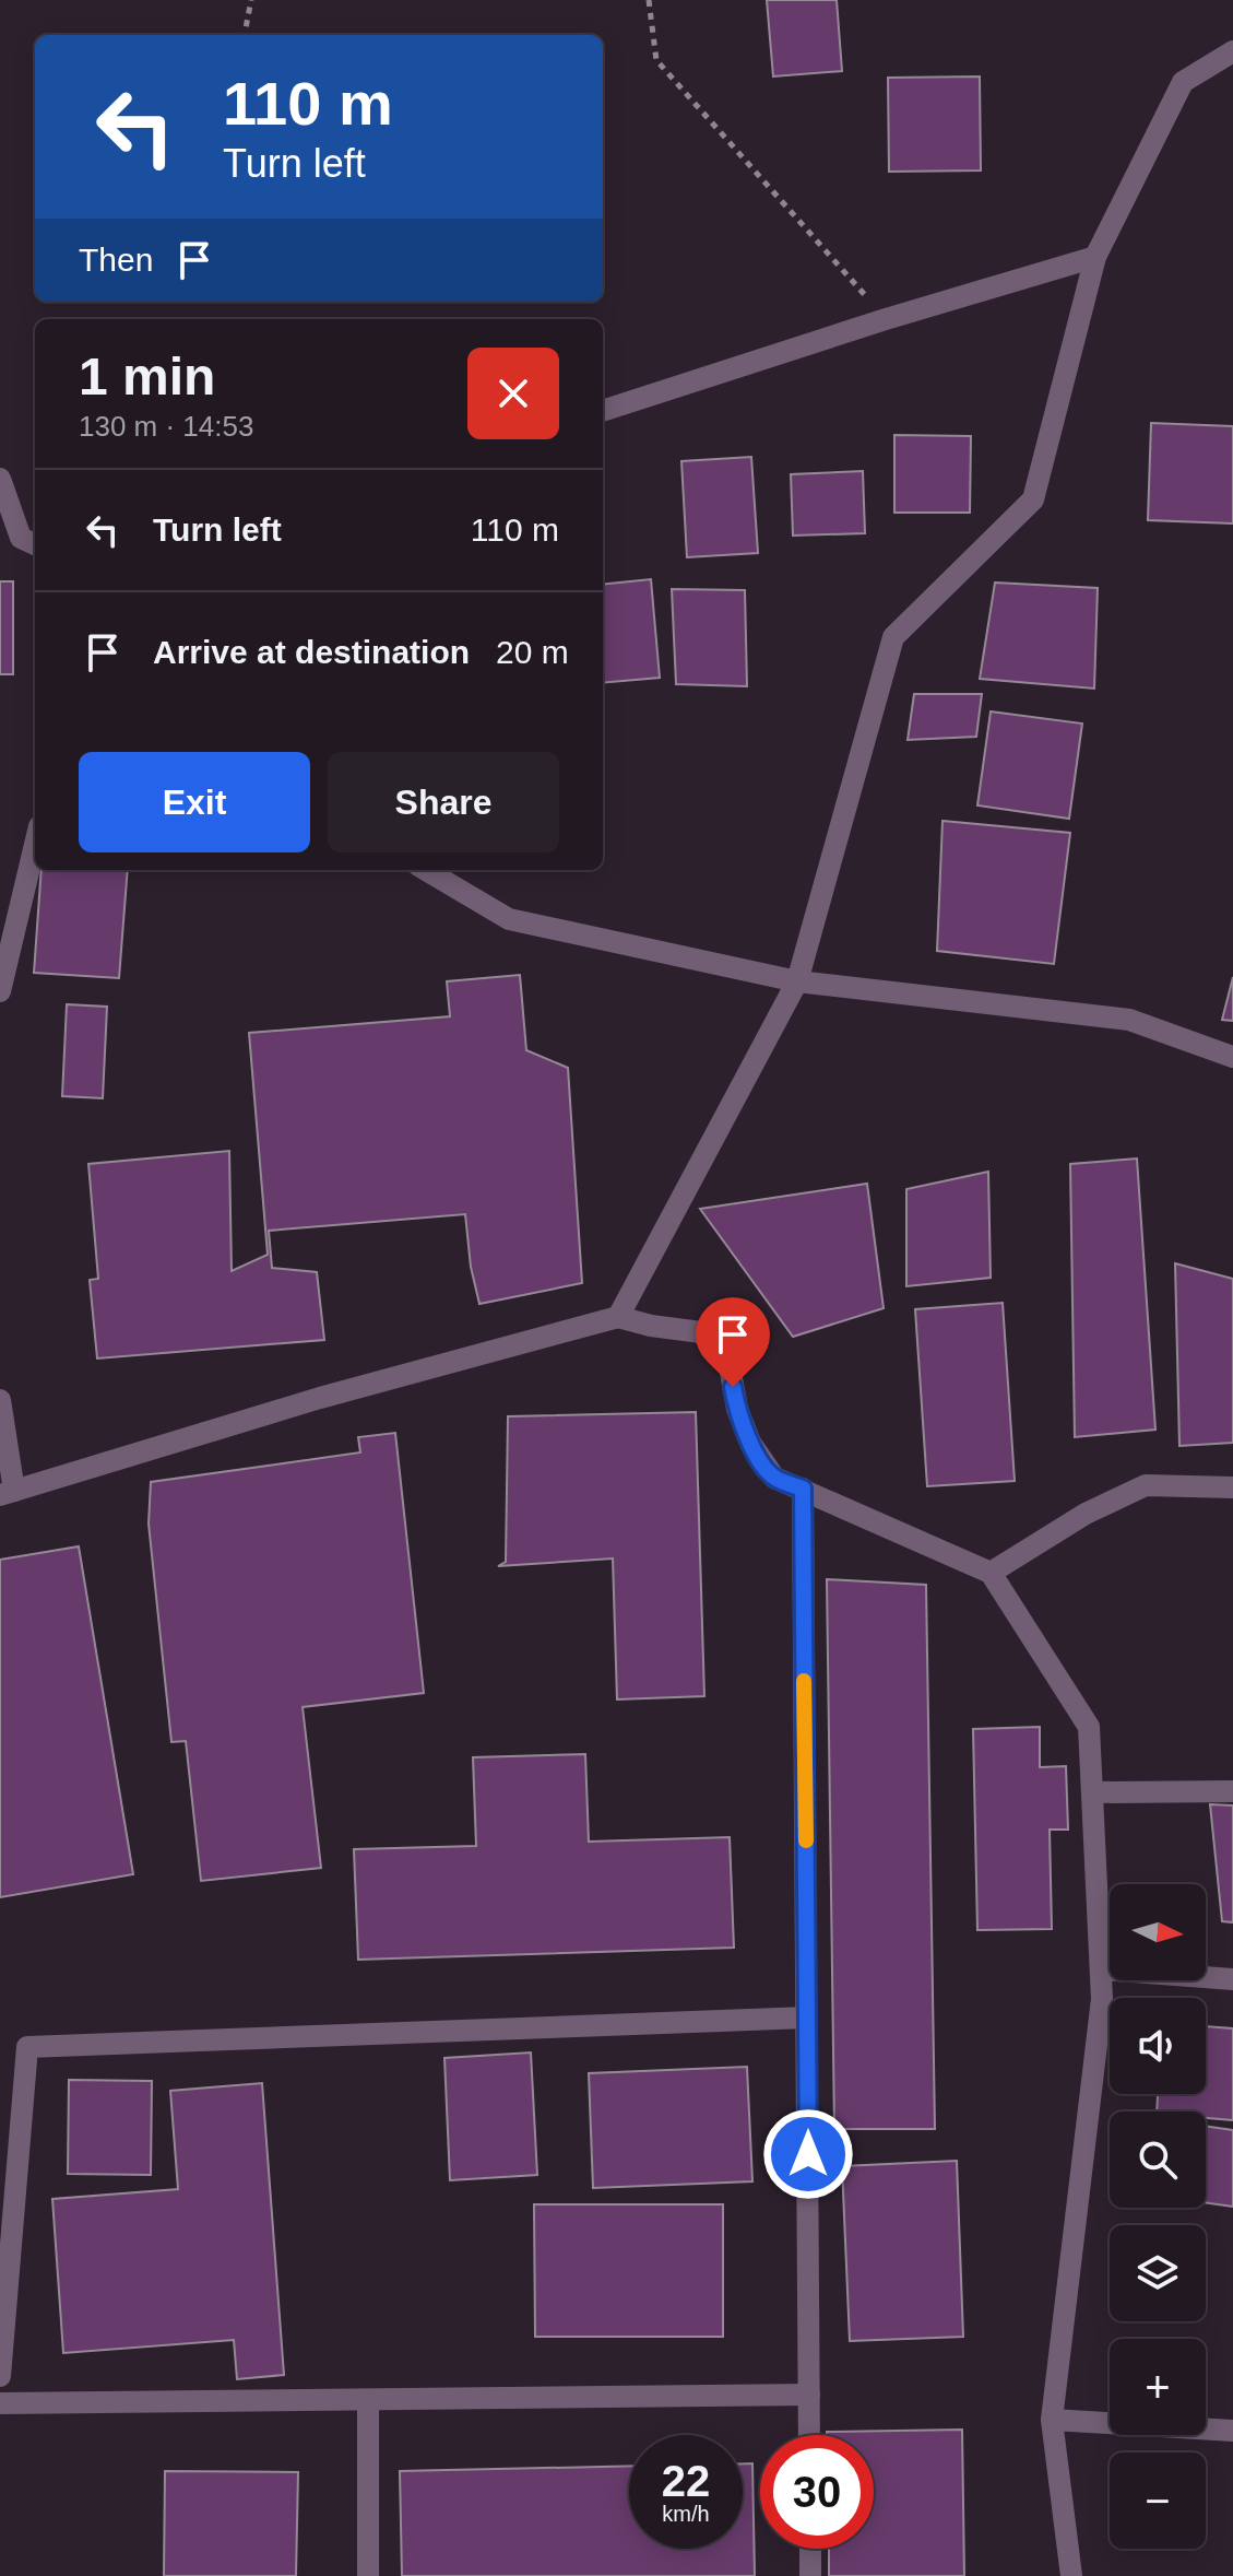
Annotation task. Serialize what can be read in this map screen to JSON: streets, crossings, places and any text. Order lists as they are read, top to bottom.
{
  "north": "right",
  "page": {
    "turn": ["110 m", "Turn left"],
    "then": "Then",
    "heading": ["1 min", "130 m · 14:53"],
    "list": [
      {
        "name": "Turn left",
        "value": "110 m"
      },
      {
        "name": "Arrive at destination",
        "value": "20 m"
      }
    ],
    "buttons": ["Exit", "Share"],
    "map_buttons": ["+", "−"],
    "speed": "22 km/h",
    "limit": "30"
  }
}
